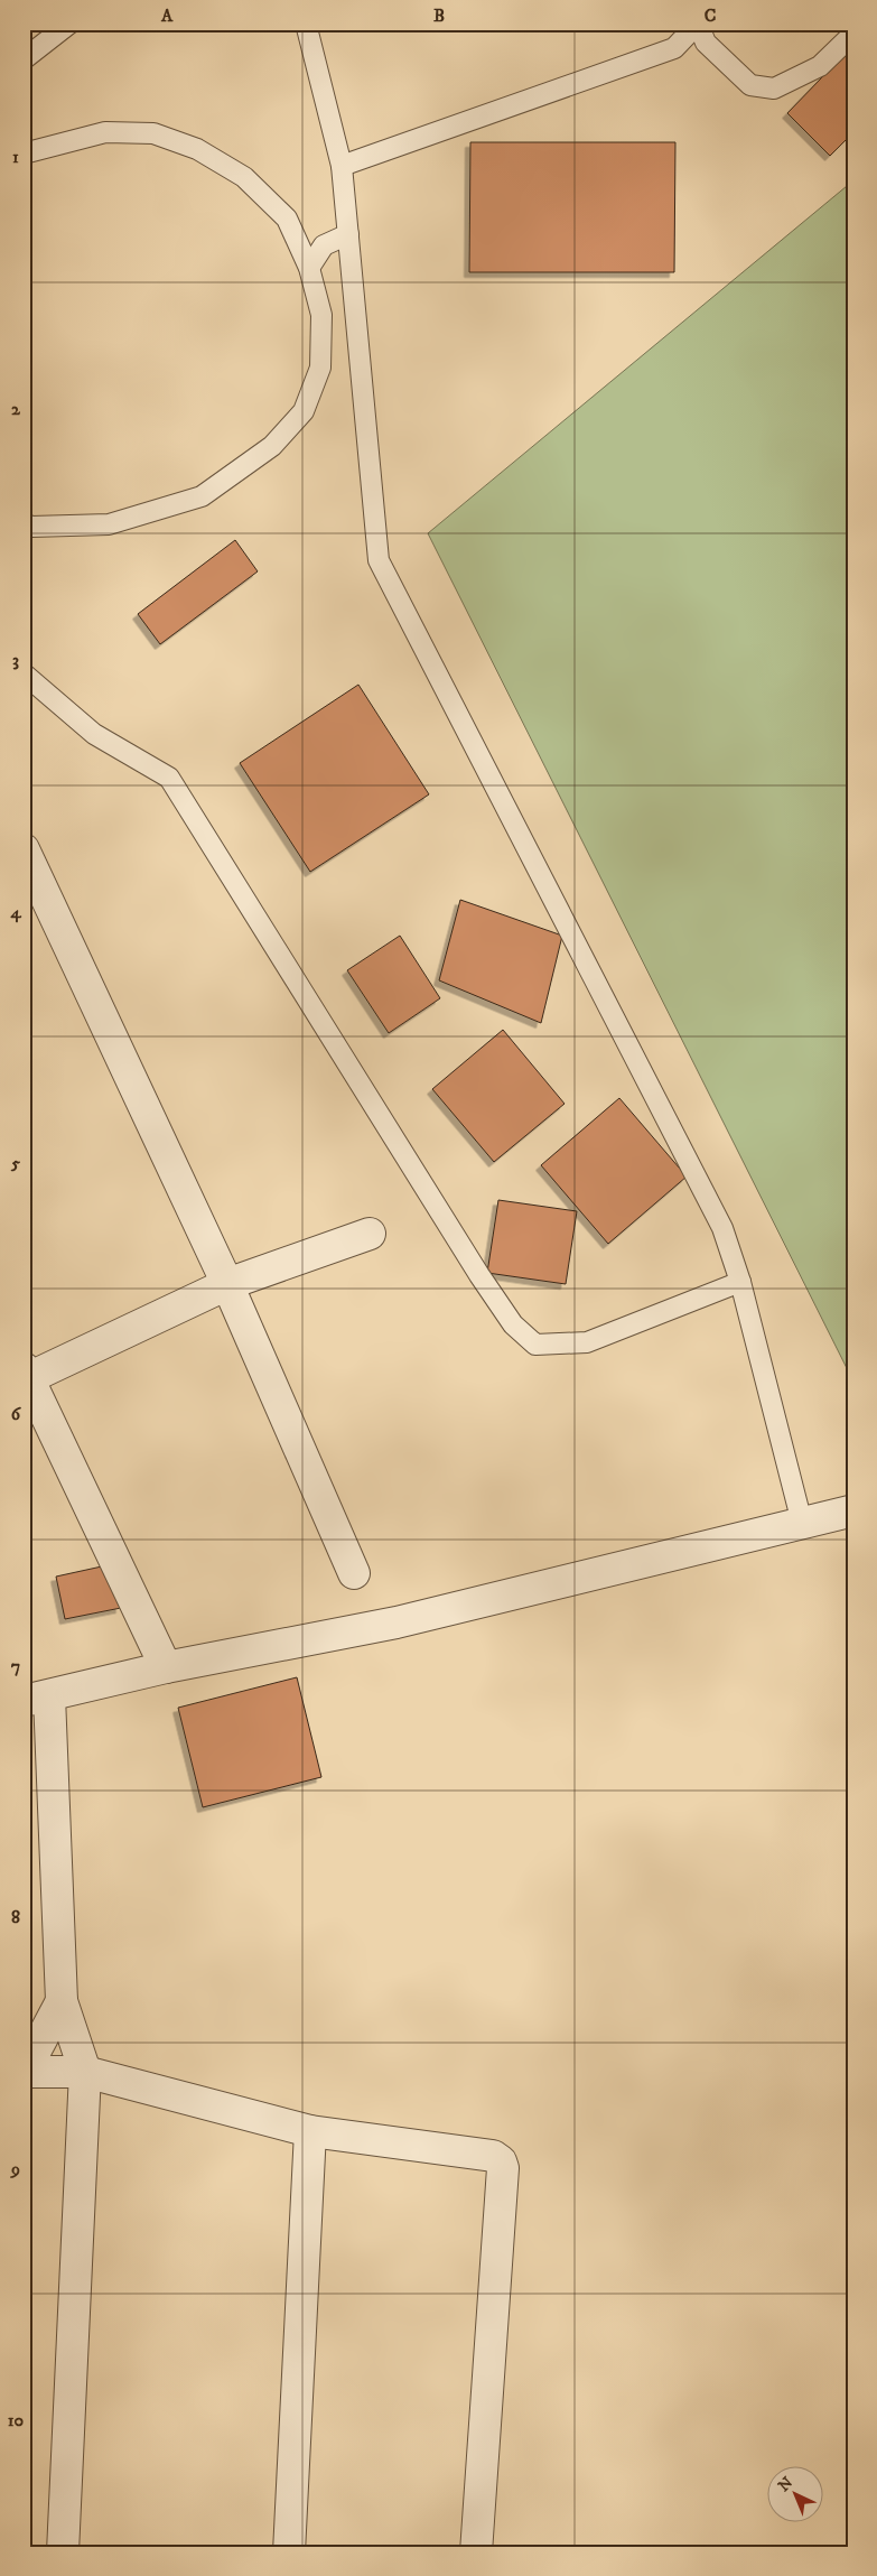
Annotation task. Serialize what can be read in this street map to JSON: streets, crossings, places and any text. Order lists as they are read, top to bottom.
{
  "north": "top left",
  "grid": {
    "columns": ["A", "B", "C"],
    "rows": [
      "1",
      "2",
      "3",
      "4",
      "5",
      "6",
      "7",
      "8",
      "9",
      "10"
    ]
  }
}
